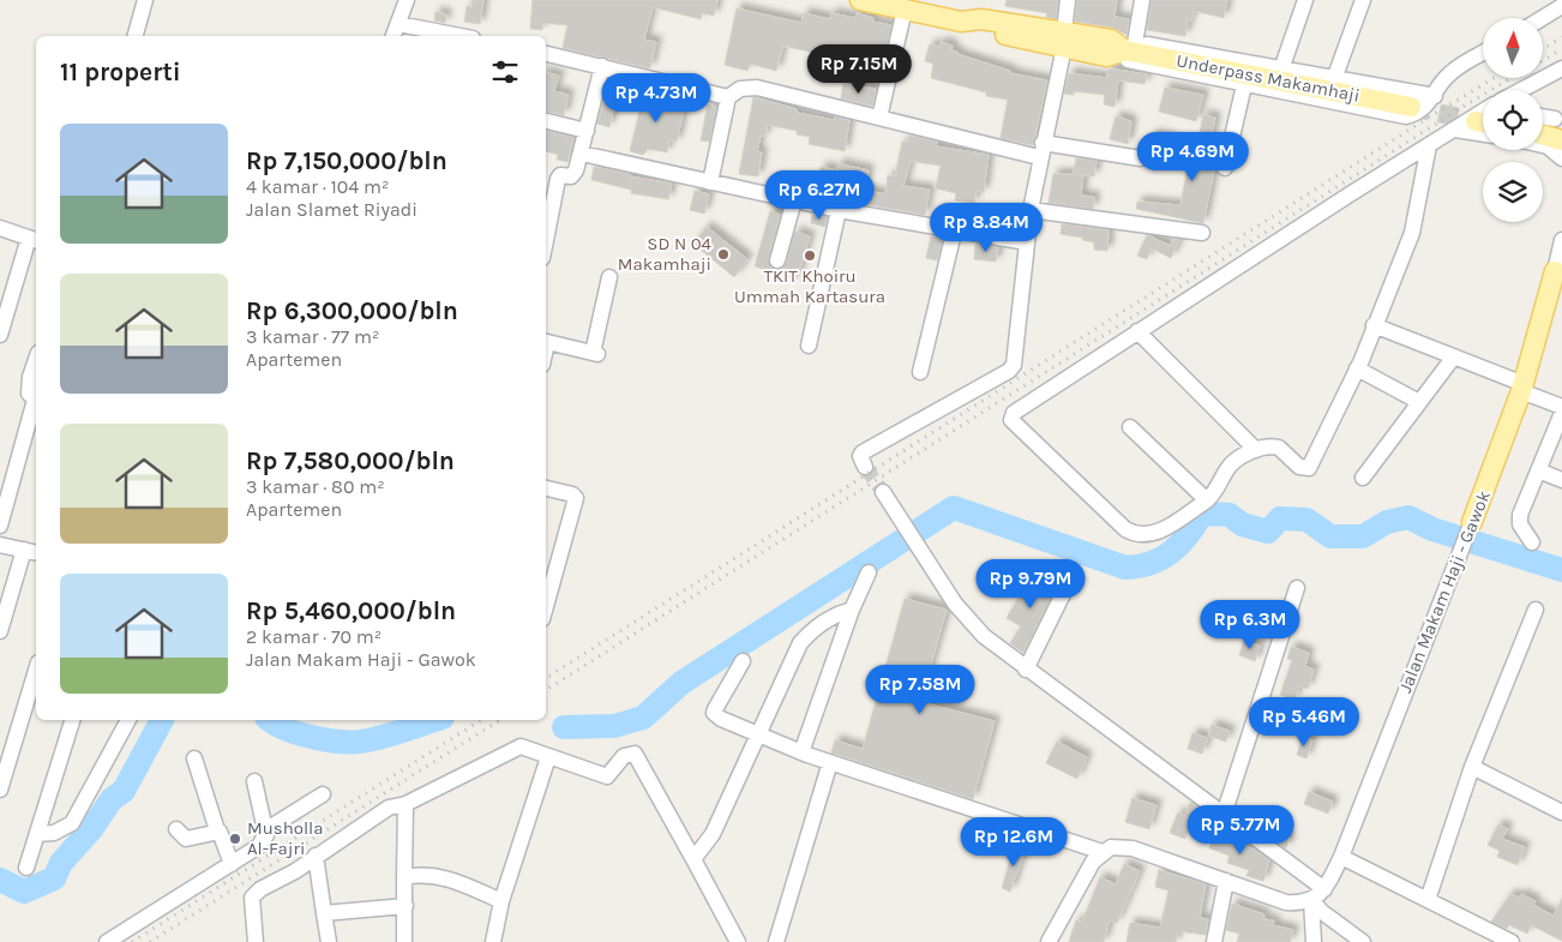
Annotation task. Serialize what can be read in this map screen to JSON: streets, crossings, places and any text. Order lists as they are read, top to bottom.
{
  "streets": {
    "main road": ["Underpass Makamhaji", "Jalan Makam Haji - Gawok"]
  },
  "places": ["SD N 04 Makamhaji", "TKIT Khoiru Ummah Kartasura", "Musholla Al-Fajri"],
  "north": "top",
  "page": {
    "heading": "11 properti",
    "price": [
      "Rp 7.15M",
      "Rp 4.73M",
      "Rp 4.69M",
      "Rp 6.27M",
      "Rp 8.84M",
      "Rp 9.79M",
      "Rp 6.3M",
      "Rp 7.58M",
      "Rp 5.46M",
      "Rp 5.77M",
      "Rp 12.6M"
    ],
    "list": [
      {
        "name": "Rp 7,150,000/bln",
        "note": "4 kamar · 104 m² · Jalan Slamet Riyadi"
      },
      {
        "name": "Rp 6,300,000/bln",
        "note": "3 kamar · 77 m² · Apartemen"
      },
      {
        "name": "Rp 7,580,000/bln",
        "note": "3 kamar · 80 m² · Apartemen"
      },
      {
        "name": "Rp 5,460,000/bln",
        "note": "2 kamar · 70 m² · Jalan Makam Haji - Gawok"
      }
    ]
  }
}
